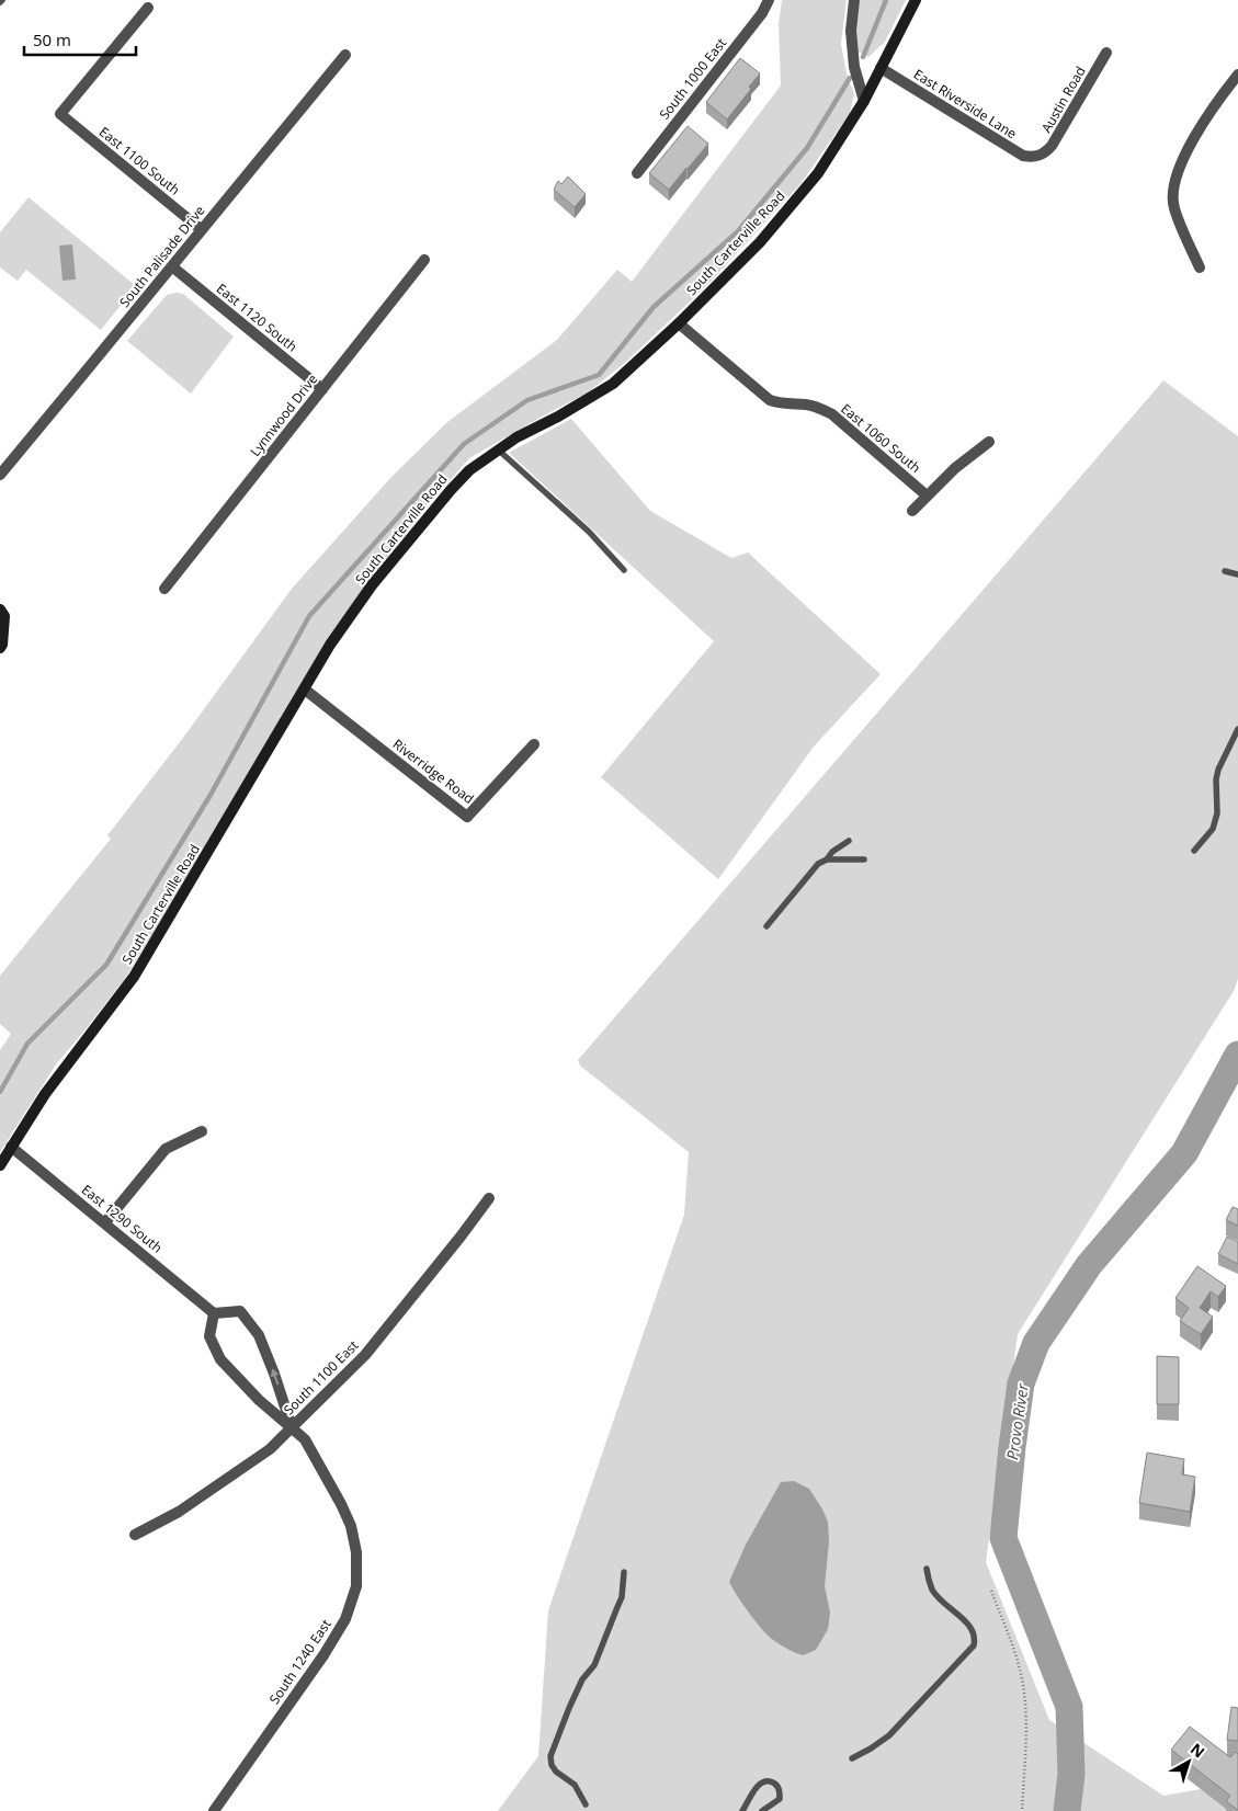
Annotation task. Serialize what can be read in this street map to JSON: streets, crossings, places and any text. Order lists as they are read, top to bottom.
{
  "streets": {
    "street": [
      "South 1000 East",
      "Austin Road",
      "East Riverside Lane",
      "East 1100 South",
      "South Carterville Road",
      "South Palisade Drive",
      "East 1120 South",
      "Lynnwood Drive",
      "East 1060 South",
      "Riverridge Road",
      "East 1290 South",
      "South 1100 East",
      "South 1240 East"
    ]
  },
  "crossings": [
    ["Austin Road", "East Riverside Lane"],
    ["East Riverside Lane", "South Carterville Road"],
    ["East 1100 South", "South Palisade Drive"],
    ["South Carterville Road", "East 1060 South"],
    ["South Carterville Road", "Riverridge Road"],
    ["South Carterville Road", "East 1290 South"],
    ["South Palisade Drive", "East 1120 South"],
    ["East 1120 South", "Lynnwood Drive"],
    ["South 1100 East", "South 1240 East"]
  ],
  "water": ["Provo River"],
  "scale_bar": "50 m",
  "north": "top right"
}
